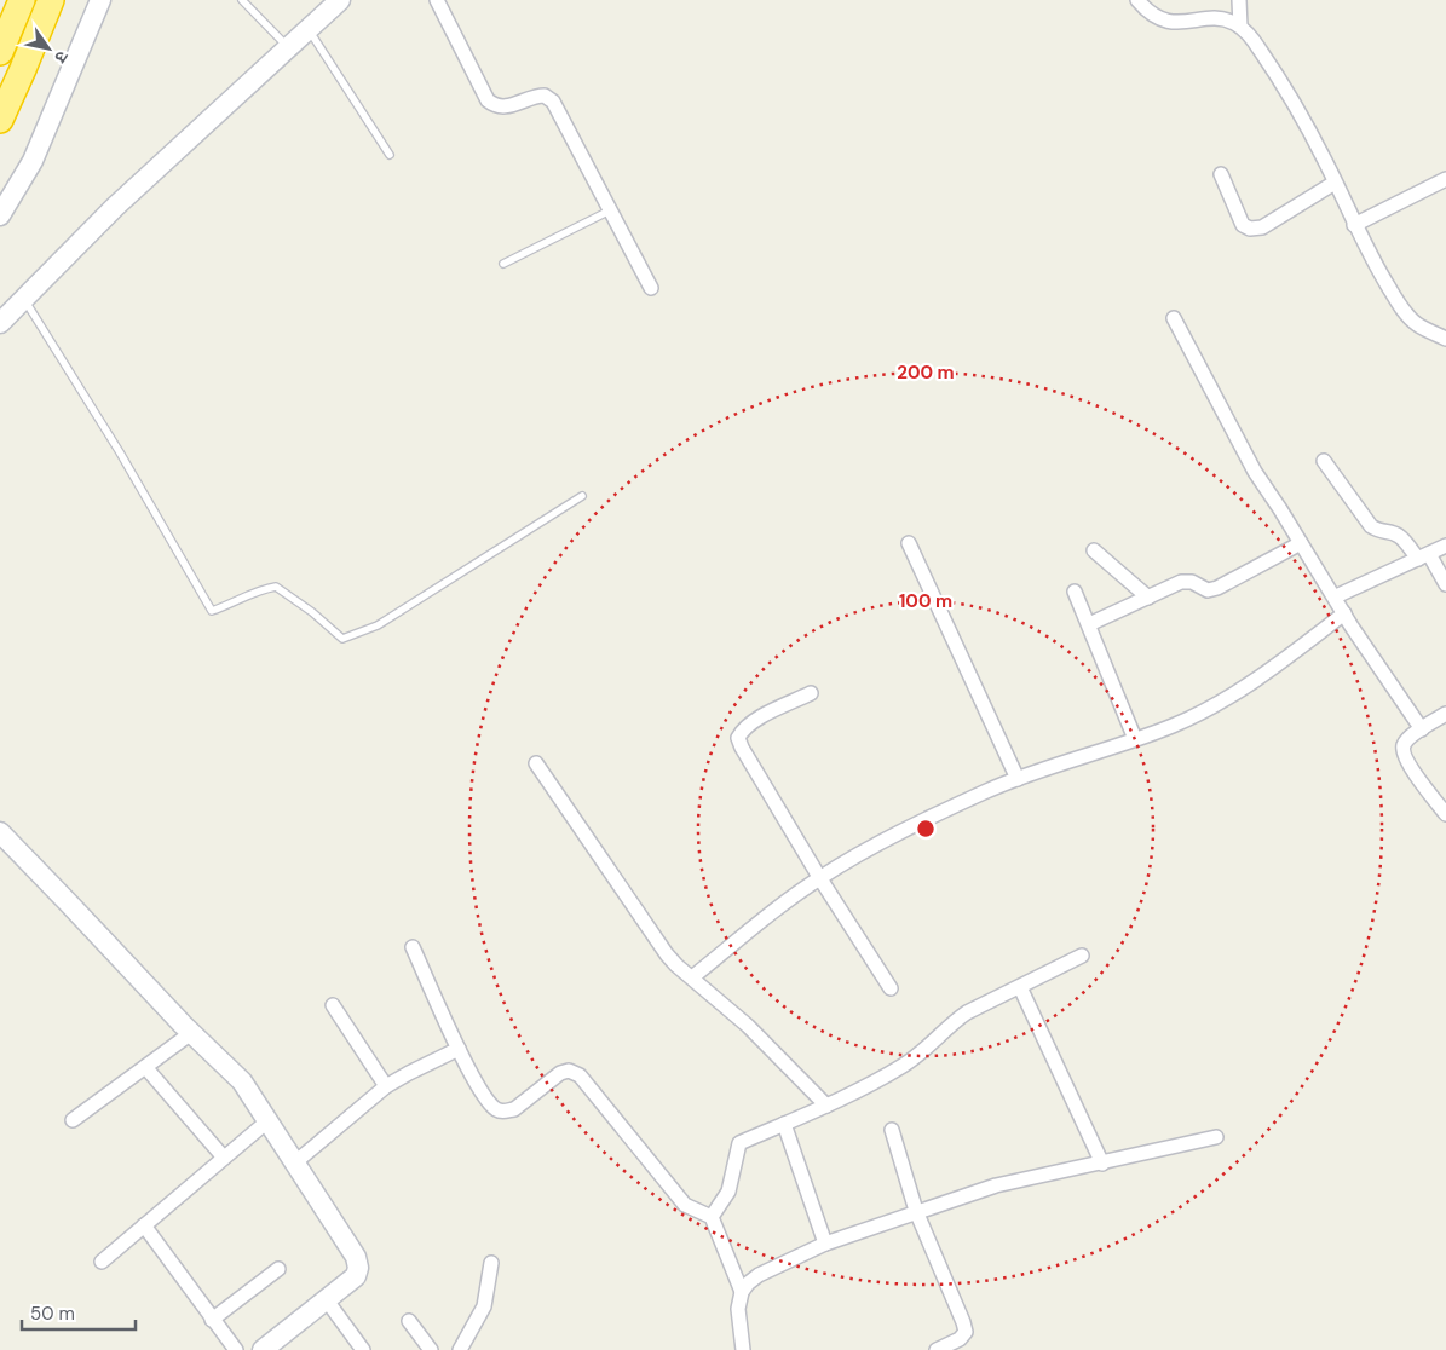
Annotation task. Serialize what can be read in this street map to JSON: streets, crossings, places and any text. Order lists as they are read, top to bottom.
{
  "scale_bar": "50 m",
  "north": "bottom right",
  "rings": ["200 m", "100 m"]
}
